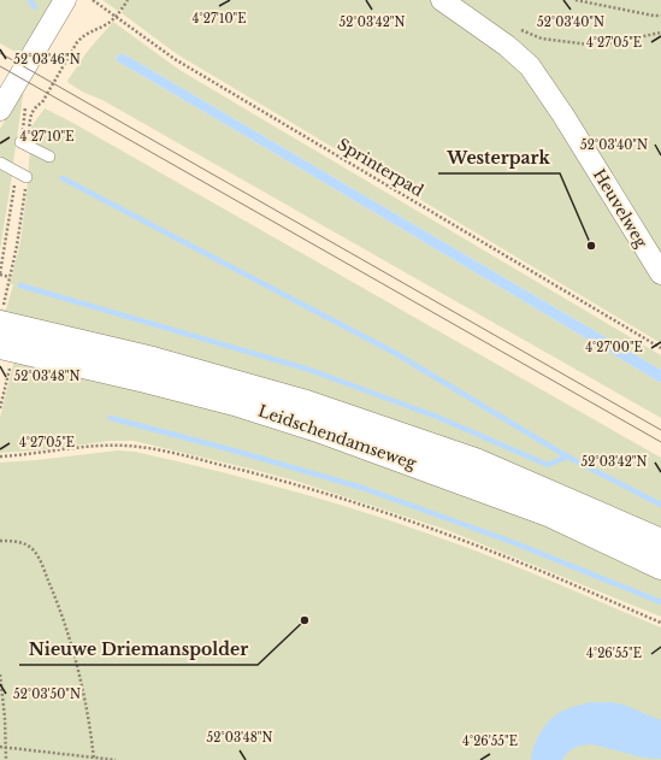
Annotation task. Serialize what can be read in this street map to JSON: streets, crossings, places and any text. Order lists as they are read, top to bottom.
{
  "streets": {
    "main road": ["Leidschendamseweg"],
    "street": ["Heuvelweg"],
    "path": ["Sprinterpad"]
  },
  "places": ["Westerpark", "Nieuwe Driemanspolder"],
  "coordinates": [
    "4°27'10\"E",
    "52°03'42\"N",
    "52°03'40\"N",
    "4°27'05\"E",
    "52°03'46\"N",
    "4°27'00\"E",
    "52°03'48\"N",
    "4°26'55\"E",
    "52°03'50\"N"
  ]
}
